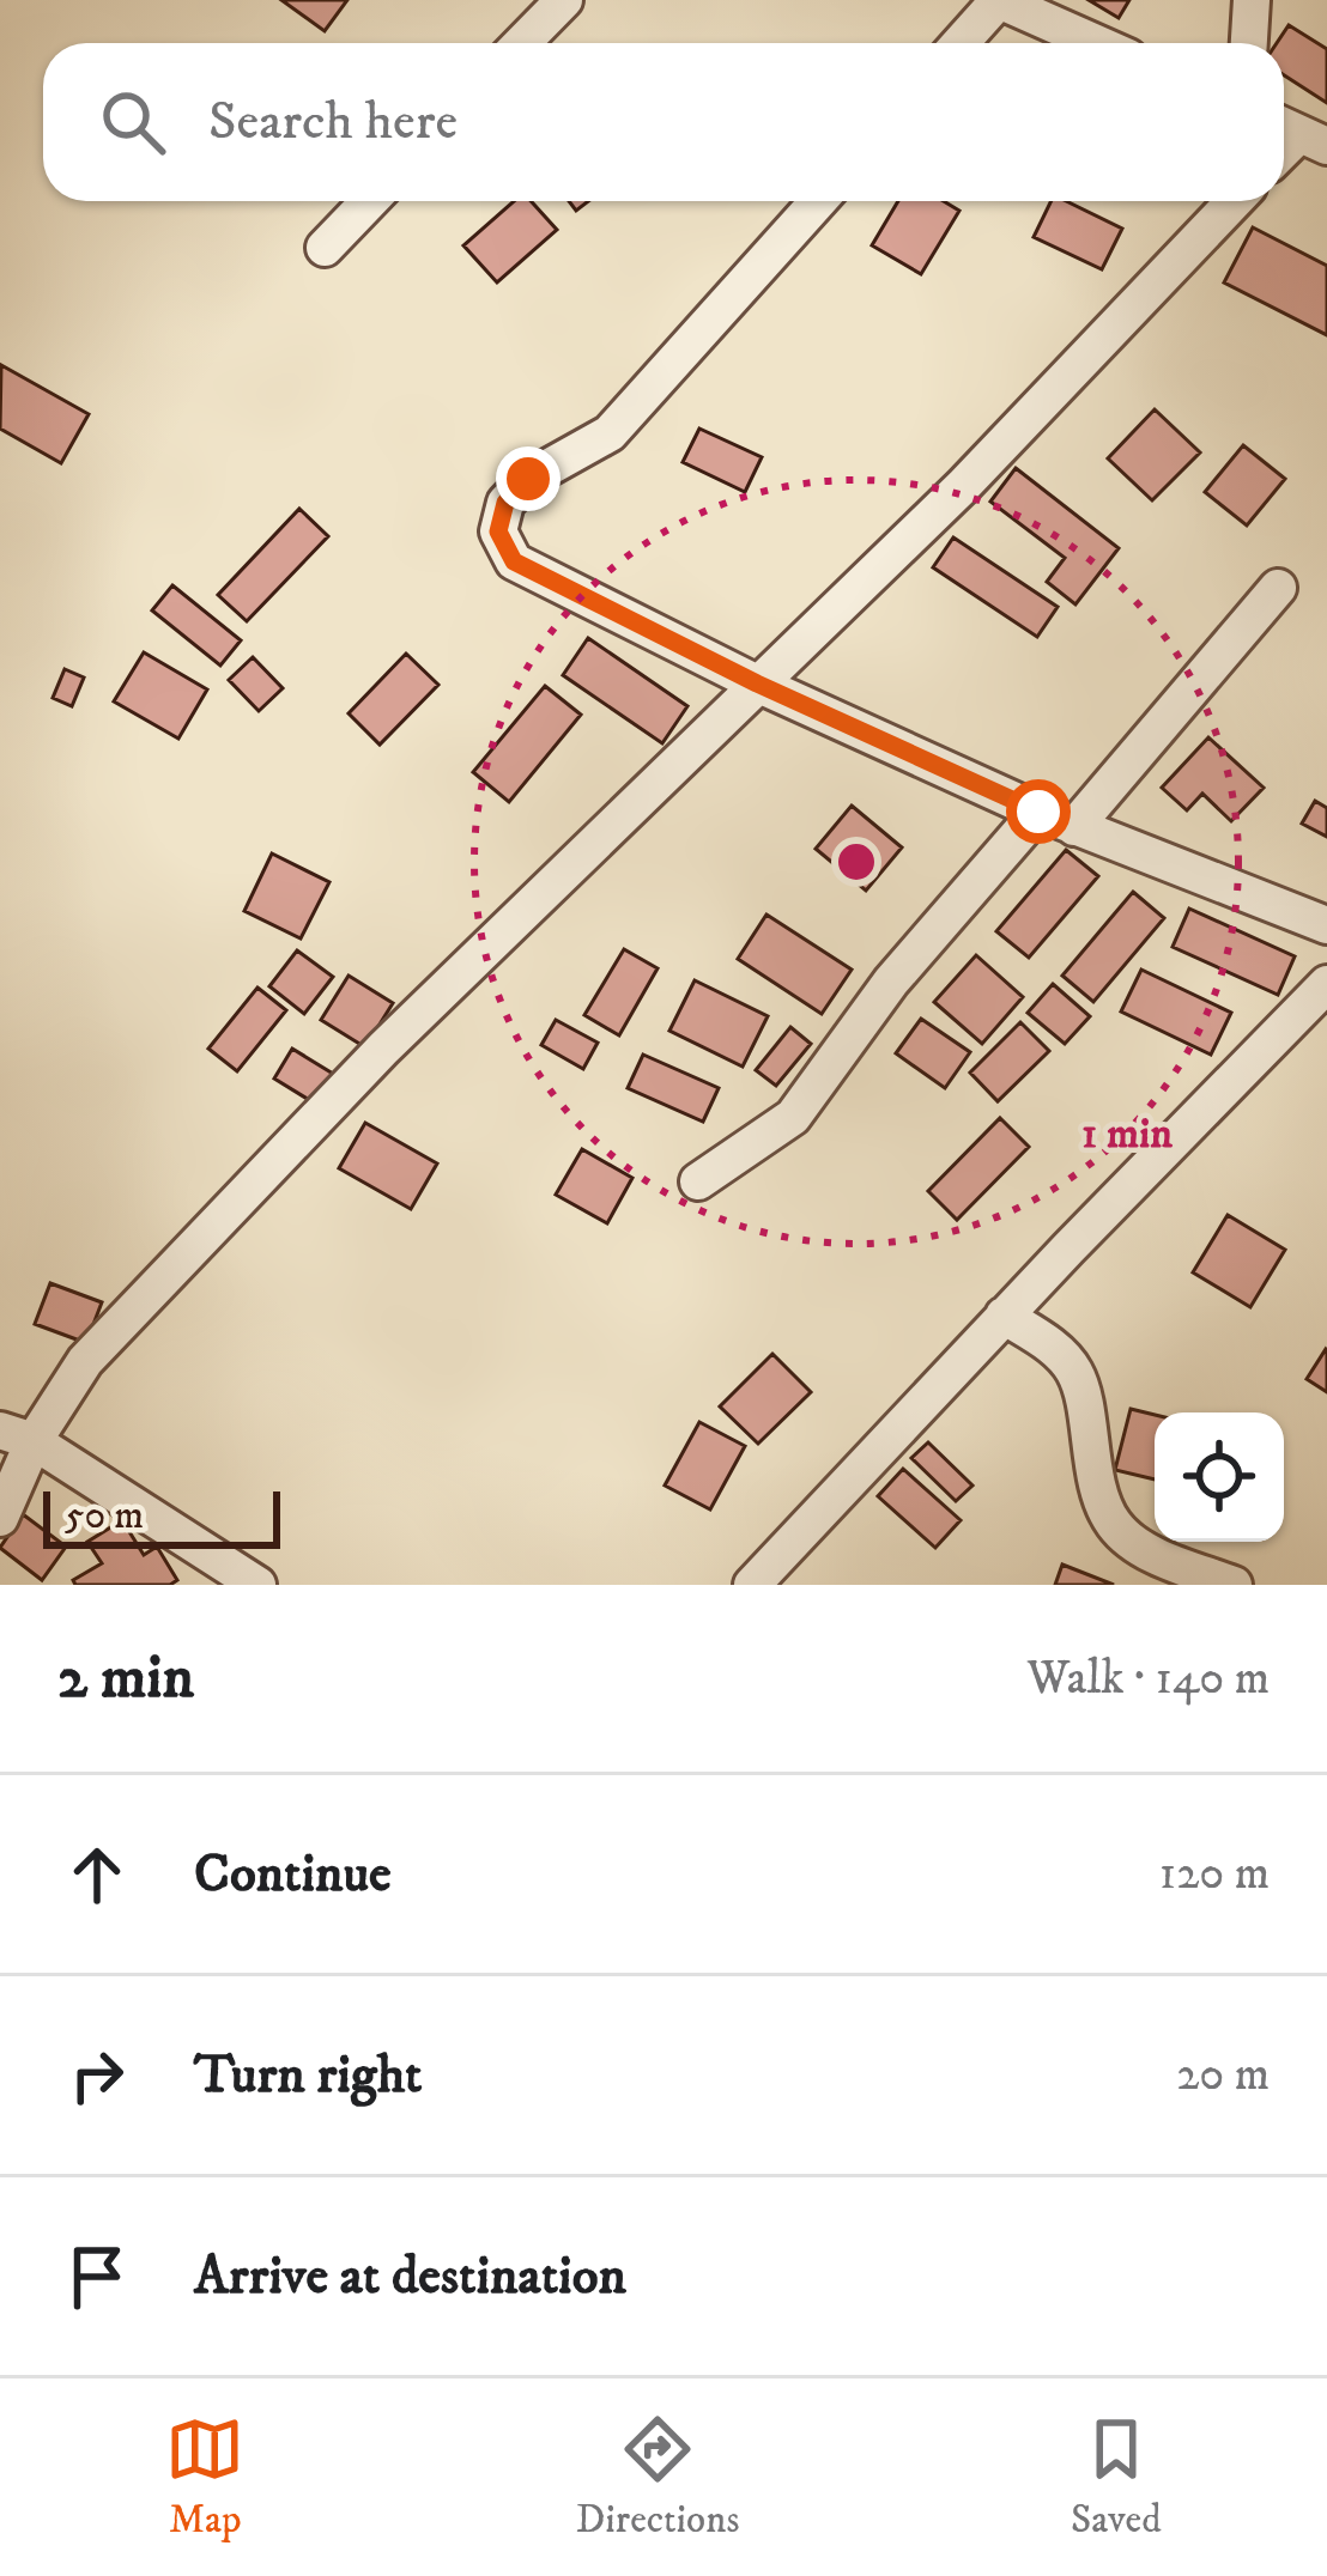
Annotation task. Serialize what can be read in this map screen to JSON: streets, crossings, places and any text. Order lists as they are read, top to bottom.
{
  "scale_bar": "50 m",
  "page": {
    "search": "Search here",
    "scale": "50 m",
    "heading": ["2 min", "Walk · 140 m"],
    "list": [
      ["Continue", "120 m"],
      ["Turn right", "20 m"],
      "Arrive at destination"
    ],
    "nav": ["Map", "Directions", "Saved"]
  },
  "rings": ["1 min"]
}
